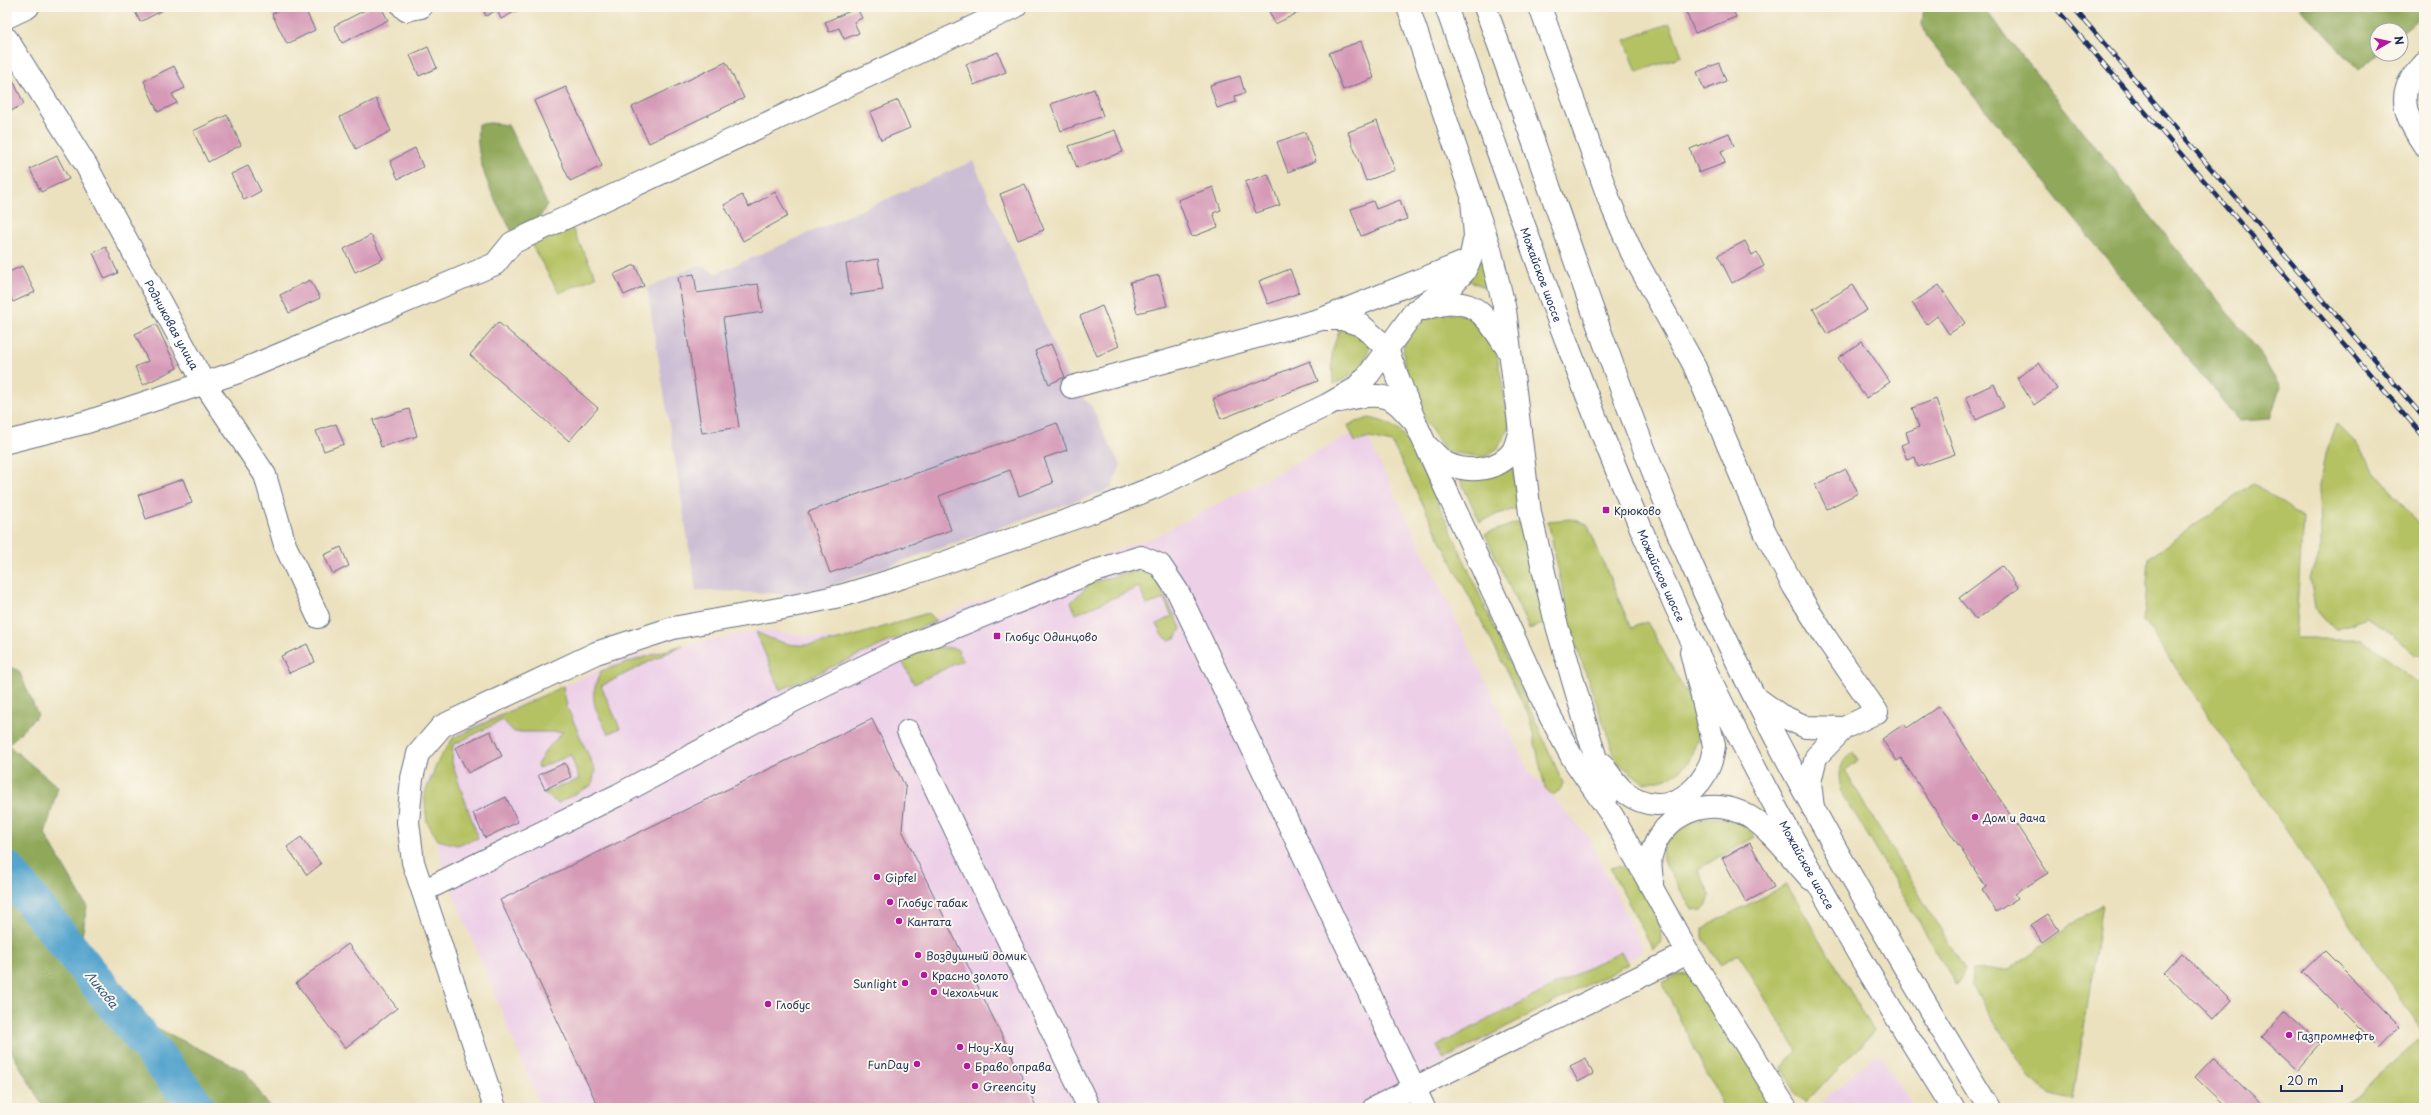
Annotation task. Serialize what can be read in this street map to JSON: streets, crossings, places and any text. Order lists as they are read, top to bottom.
{
  "streets": {
    "street": ["Можайское шоссе", "Родниковая улица"]
  },
  "water": ["Ликова"],
  "places": {
    "transit": ["Крюково", "Глобус Одинцово"],
    "other": [
      "Дом и дача",
      "Gipfel",
      "Глобус табак",
      "Кантата",
      "Воздушный домик",
      "Красно золото",
      "Sunlight",
      "Чехольчик",
      "Глобус",
      "Газпромнефть",
      "Ноу-Хау",
      "FunDay",
      "Браво оправа",
      "Greencity"
    ]
  },
  "scale_bar": "20 m",
  "north": "right"
}
